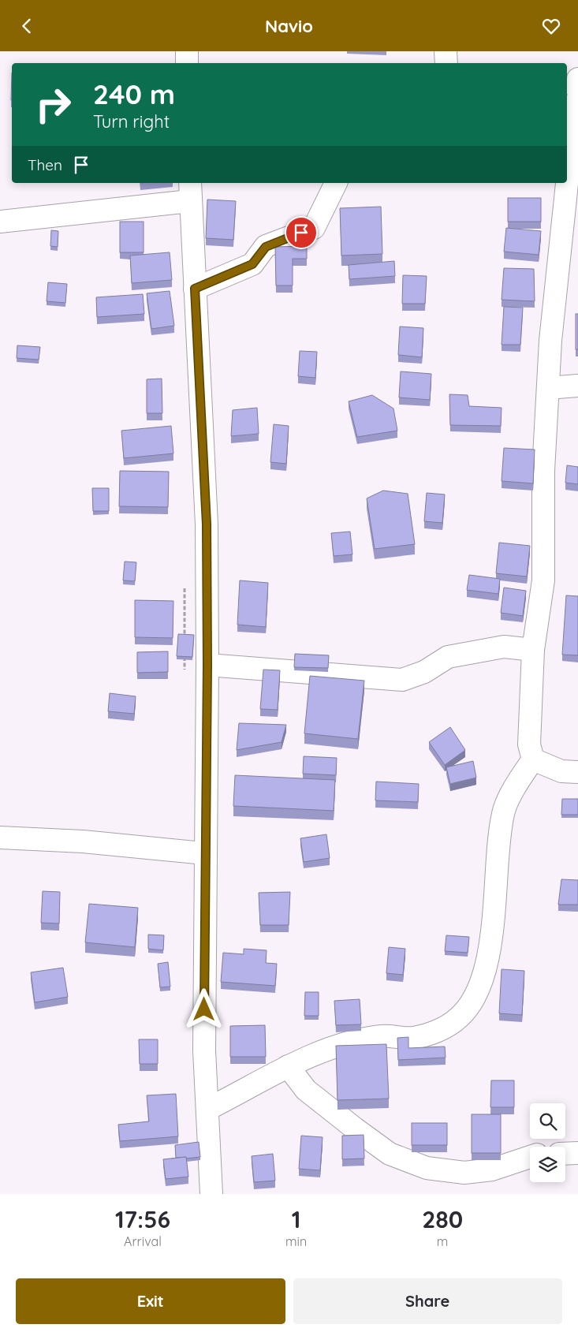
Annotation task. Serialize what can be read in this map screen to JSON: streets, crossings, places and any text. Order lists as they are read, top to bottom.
{
  "page": {
    "header": "Navio",
    "turn": ["240 m", "Turn right"],
    "then": "Then",
    "eta": [
      "17:56",
      "Arrival",
      "1",
      "min",
      "280",
      "m"
    ],
    "buttons": ["Exit", "Share"]
  }
}
